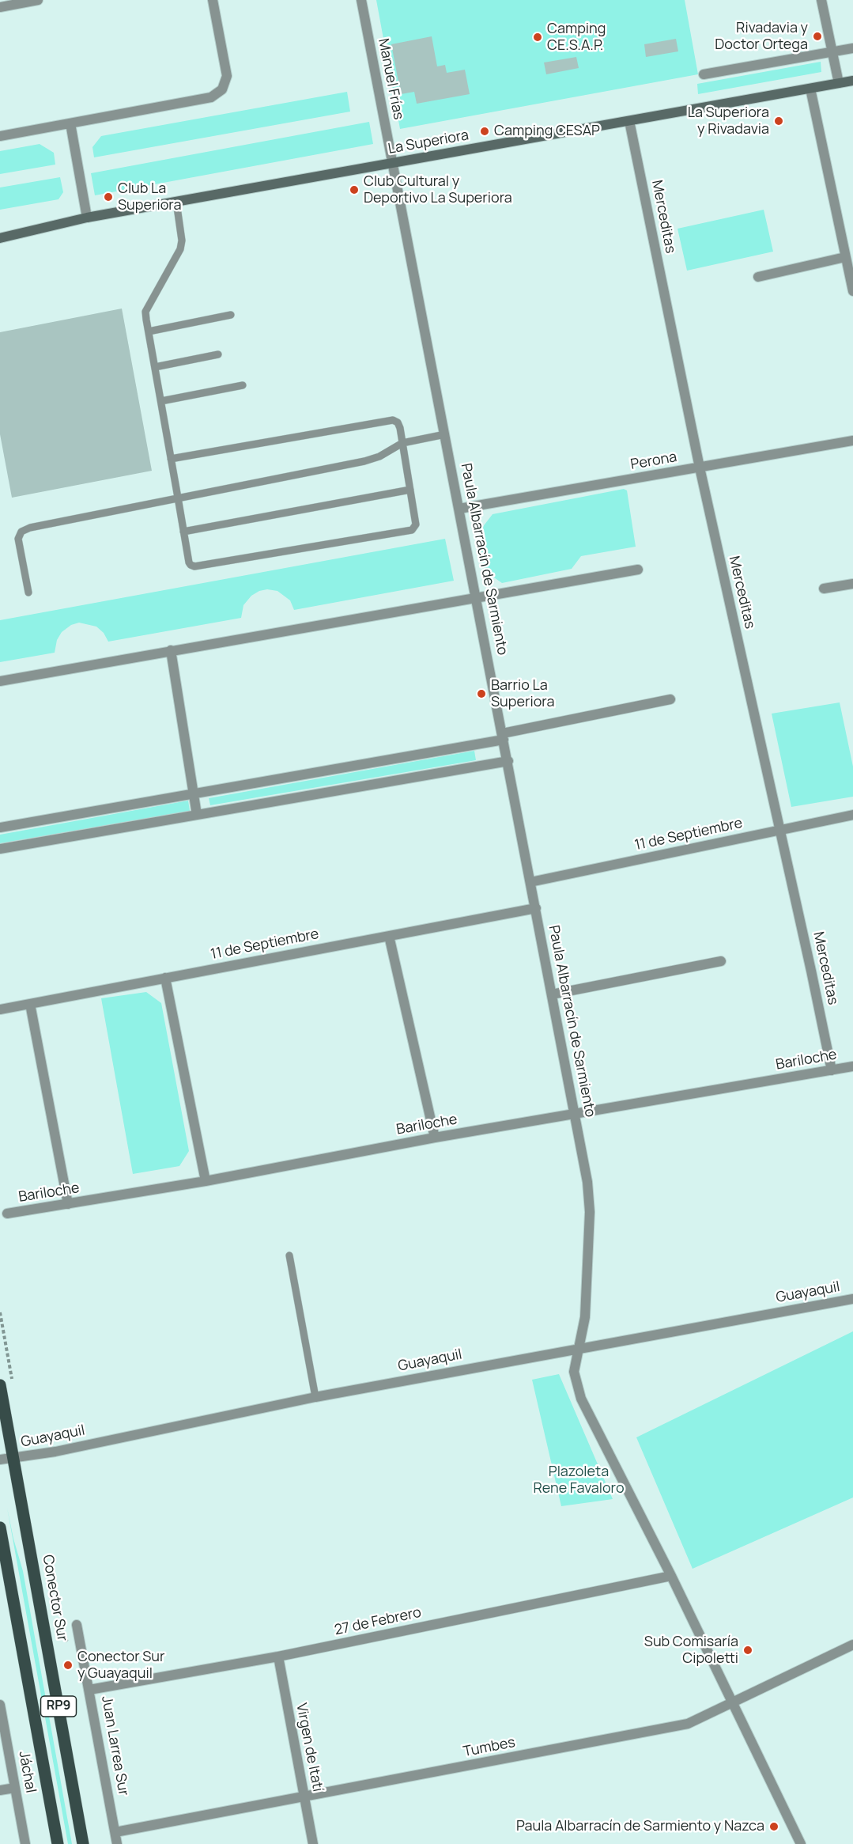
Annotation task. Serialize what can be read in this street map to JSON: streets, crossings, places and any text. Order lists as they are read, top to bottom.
{
  "streets": {
    "main road": ["La Superiora", "Conector Sur", "RP9"],
    "street": [
      "Manuel Frías",
      "Merceditas",
      "Perona",
      "Paula Albarracín de Sarmiento",
      "11 de Septiembre",
      "Bariloche",
      "Guayaquil",
      "27 de Febrero",
      "Juan Larrea Sur",
      "Virgen de Itatí",
      "Tumbes",
      "Jáchal"
    ]
  },
  "crossings": [
    ["Manuel Frías", "La Superiora"],
    ["Manuel Frías", "Paula Albarracín de Sarmiento"],
    ["La Superiora", "Merceditas"],
    ["La Superiora", "Paula Albarracín de Sarmiento"],
    ["Merceditas", "Perona"],
    ["Merceditas", "11 de Septiembre"],
    ["Merceditas", "Bariloche"],
    ["Perona", "Paula Albarracín de Sarmiento"],
    ["Paula Albarracín de Sarmiento", "11 de Septiembre"],
    ["Paula Albarracín de Sarmiento", "Bariloche"],
    ["Paula Albarracín de Sarmiento", "Guayaquil"],
    ["Paula Albarracín de Sarmiento", "27 de Febrero"],
    ["Paula Albarracín de Sarmiento", "Tumbes"],
    ["Guayaquil", "Conector Sur"],
    ["27 de Febrero", "Juan Larrea Sur"],
    ["27 de Febrero", "Virgen de Itatí"],
    ["Juan Larrea Sur", "Tumbes"],
    ["Virgen de Itatí", "Tumbes"]
  ],
  "parks": ["Plazoleta Rene Favaloro"],
  "places": [
    "Rivadavia y Doctor Ortega",
    "Camping CE.S.A.P.",
    "La Superiora y Rivadavia",
    "Camping CESAP",
    "Club Cultural y Deportivo La Superiora",
    "Club La Superiora",
    "Barrio La Superiora",
    "Sub Comisaría Cipoletti",
    "Conector Sur y Guayaquil",
    "Paula Albarracín de Sarmiento y Nazca"
  ]
}
